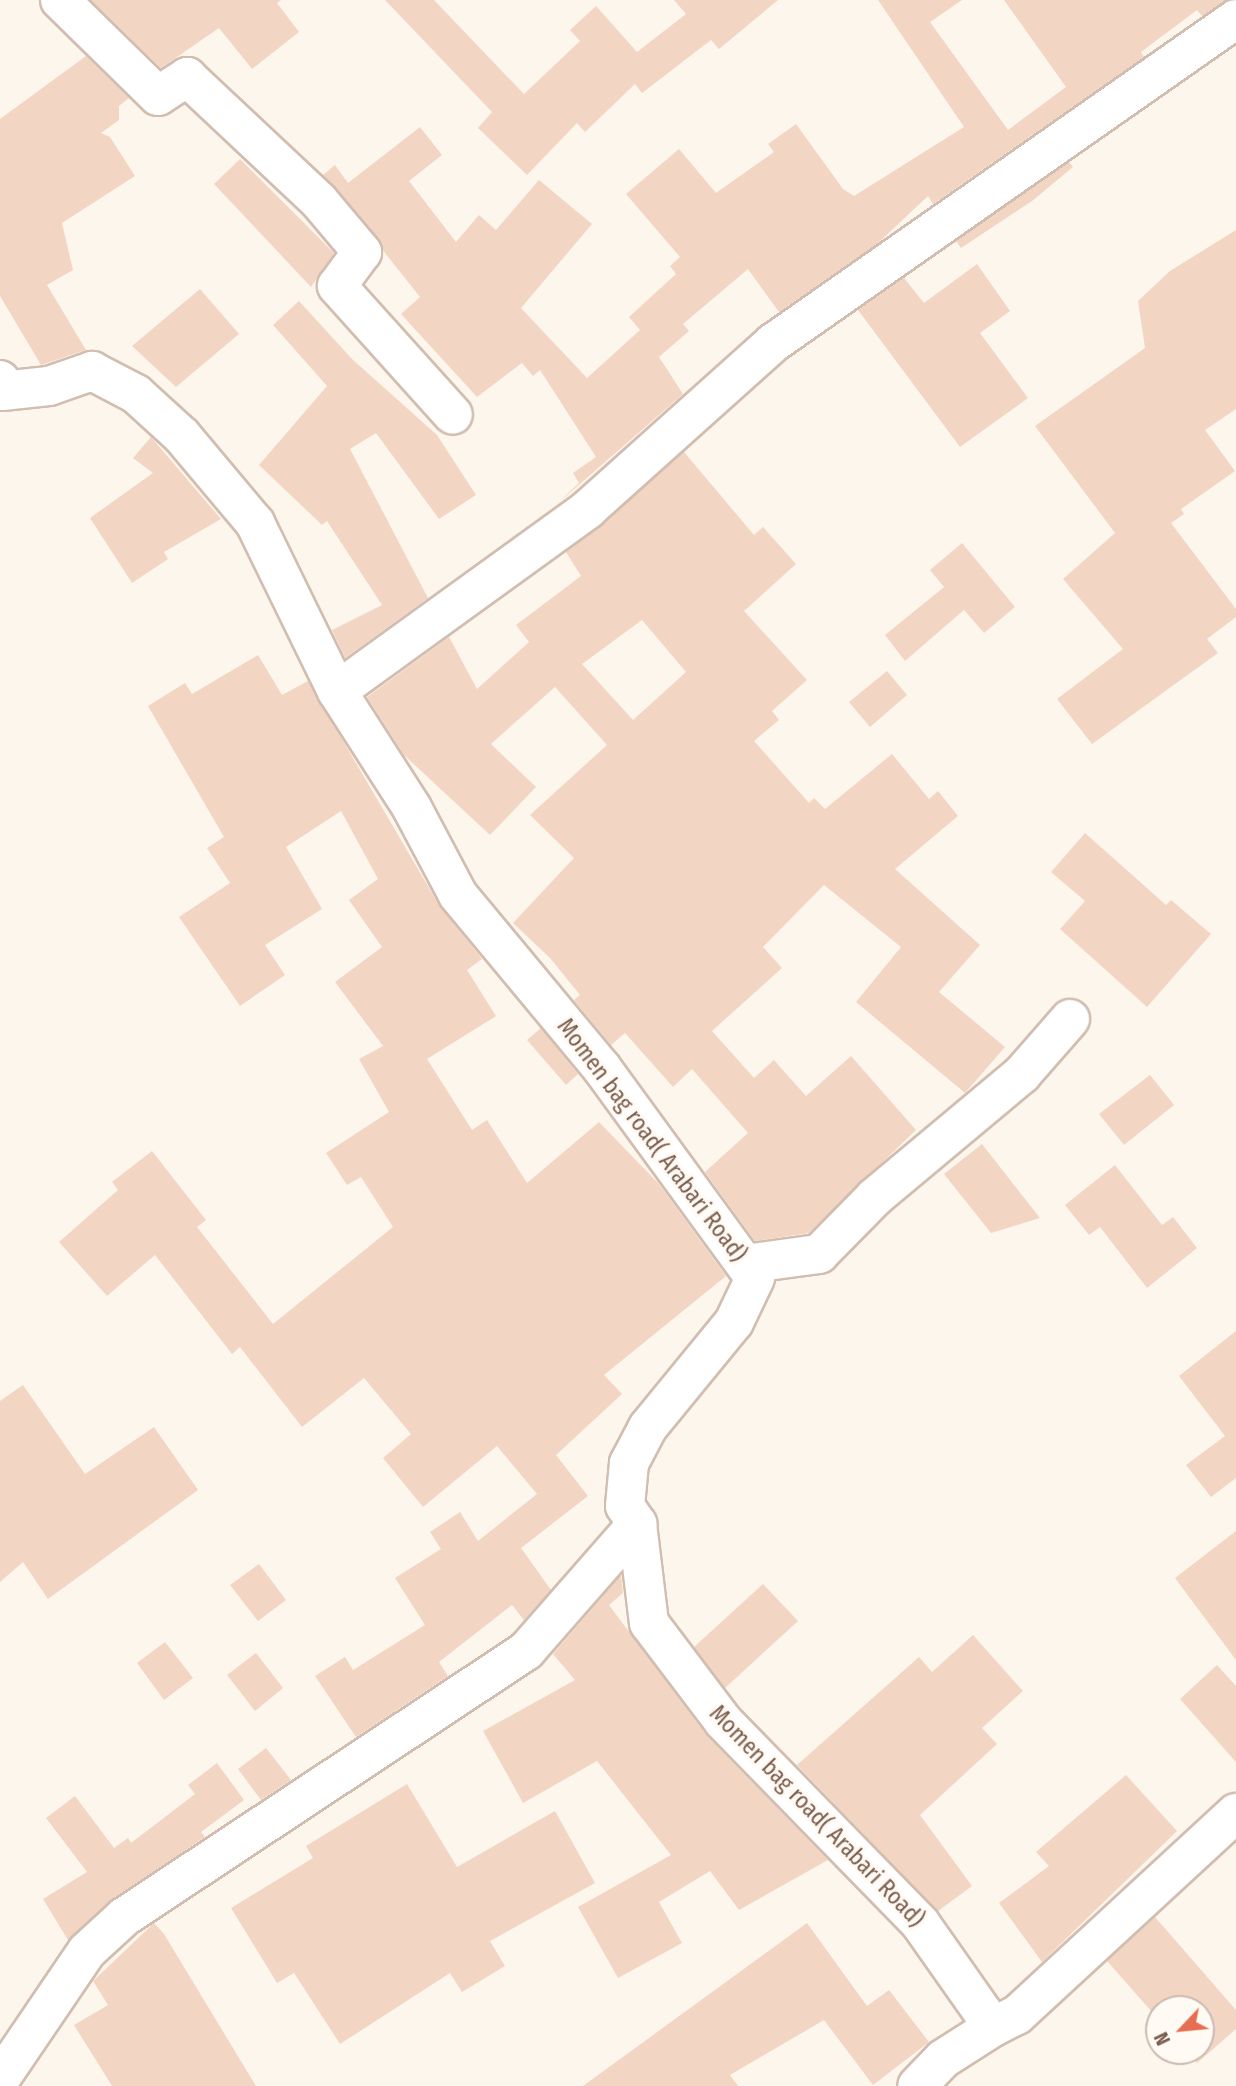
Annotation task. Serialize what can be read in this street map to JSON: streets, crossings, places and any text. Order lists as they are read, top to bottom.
{
  "streets": {
    "street": ["Momen bag road( Arabari Road)"]
  },
  "north": "bottom left"
}
